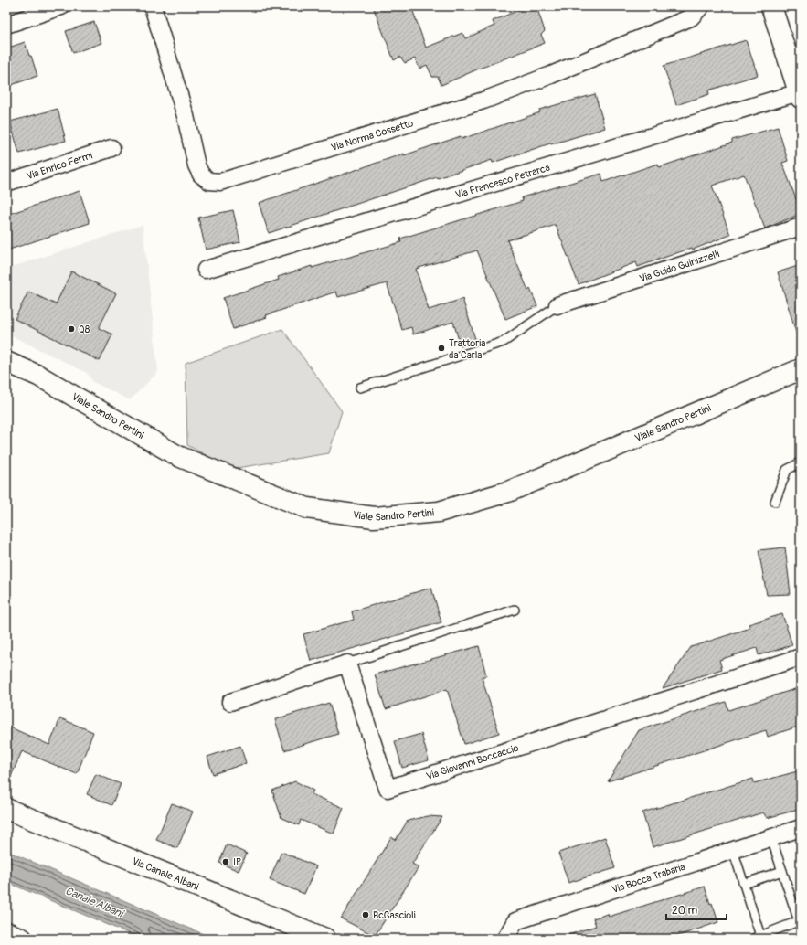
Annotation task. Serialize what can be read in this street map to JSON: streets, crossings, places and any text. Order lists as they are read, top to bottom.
{
  "streets": {
    "main road": ["Viale Sandro Pertini", "Via Canale Albani"],
    "street": [
      "Via Norma Cossetto",
      "Via Enrico Fermi",
      "Via Francesco Petrarca",
      "Via Guido Guinizzelli",
      "Via Giovanni Boccaccio",
      "Via Bocca Trabaria"
    ]
  },
  "water": ["Canale Albani"],
  "places": [
    "Q8",
    "Trattoria da Carla",
    "IP",
    "BcCascioli"
  ],
  "scale_bar": "20 m"
}
